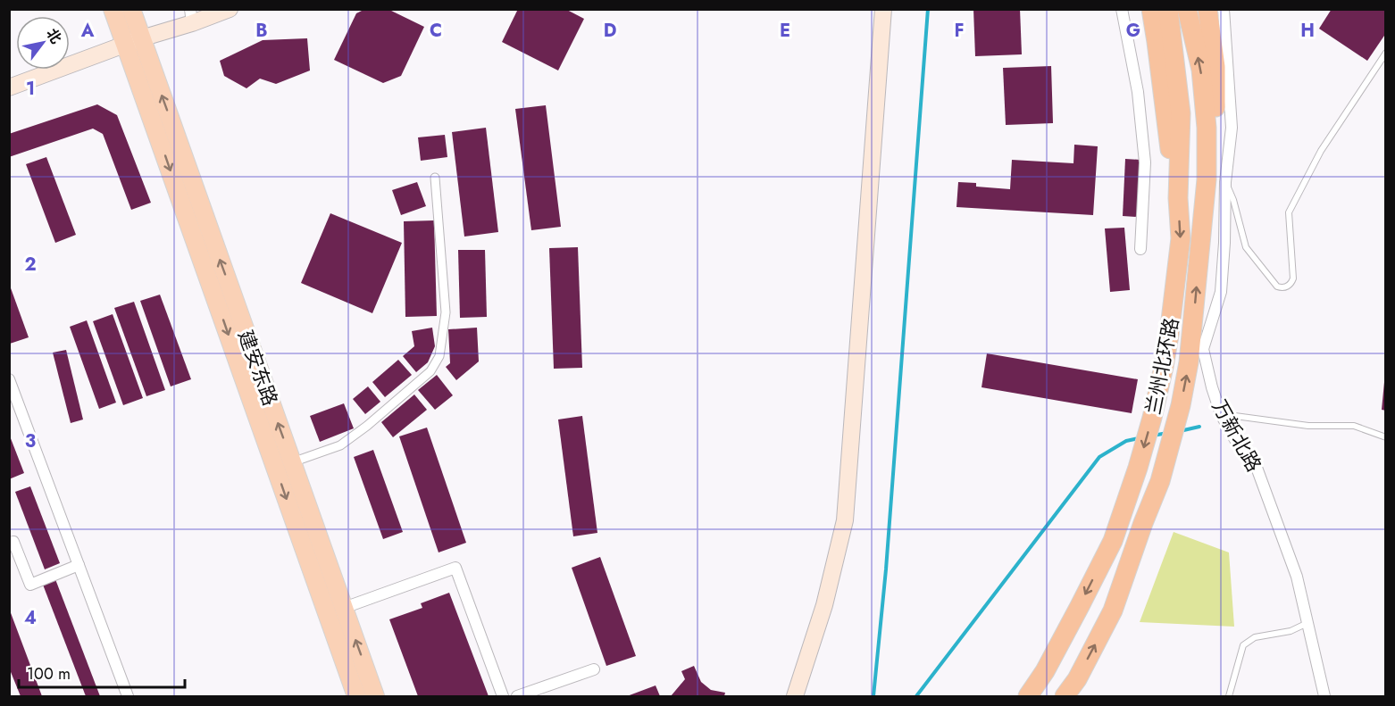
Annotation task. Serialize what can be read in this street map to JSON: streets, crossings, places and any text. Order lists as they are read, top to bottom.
{
  "streets": {
    "highway": ["兰州北环路"],
    "main road": ["建安东路"],
    "street": ["万新北路"]
  },
  "scale_bar": "100 m",
  "north": "top right",
  "grid": {
    "columns": [
      "A",
      "B",
      "C",
      "D",
      "E",
      "F",
      "G",
      "H"
    ],
    "rows": [
      "1",
      "2",
      "3",
      "4"
    ]
  }
}
